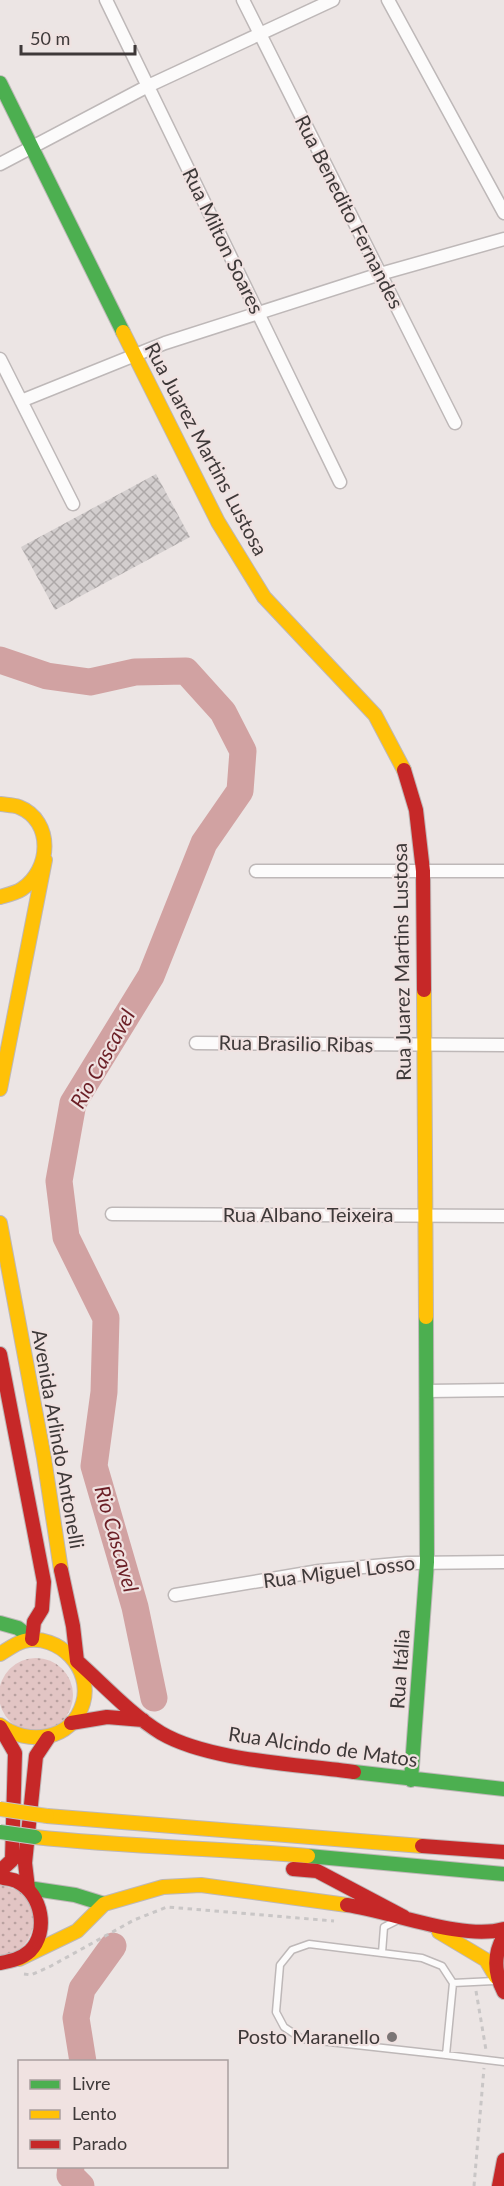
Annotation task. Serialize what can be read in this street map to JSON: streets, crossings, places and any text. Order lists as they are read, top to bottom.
{
  "streets": {
    "main road": [
      "Rua Juarez Martins Lustosa",
      "Avenida Arlindo Antonelli",
      "Rua Itália",
      "Rua Alcindo de Matos"
    ],
    "street": [
      "Rua Benedito Fernandes",
      "Rua Milton Soares",
      "Rua Brasilio Ribas",
      "Rua Albano Teixeira",
      "Rua Miguel Losso"
    ]
  },
  "crossings": [
    ["Rua Juarez Martins Lustosa", "Rua Brasilio Ribas"],
    ["Rua Juarez Martins Lustosa", "Rua Albano Teixeira"],
    ["Rua Juarez Martins Lustosa", "Rua Miguel Losso"],
    ["Rua Juarez Martins Lustosa", "Rua Itália"],
    ["Avenida Arlindo Antonelli", "Rua Alcindo de Matos"],
    ["Rua Miguel Losso", "Rua Itália"],
    ["Rua Itália", "Rua Alcindo de Matos"]
  ],
  "water": ["Rio Cascavel"],
  "places": ["Posto Maranello"],
  "legend": ["Livre", "Lento", "Parado"],
  "scale_bar": "50 m"
}
